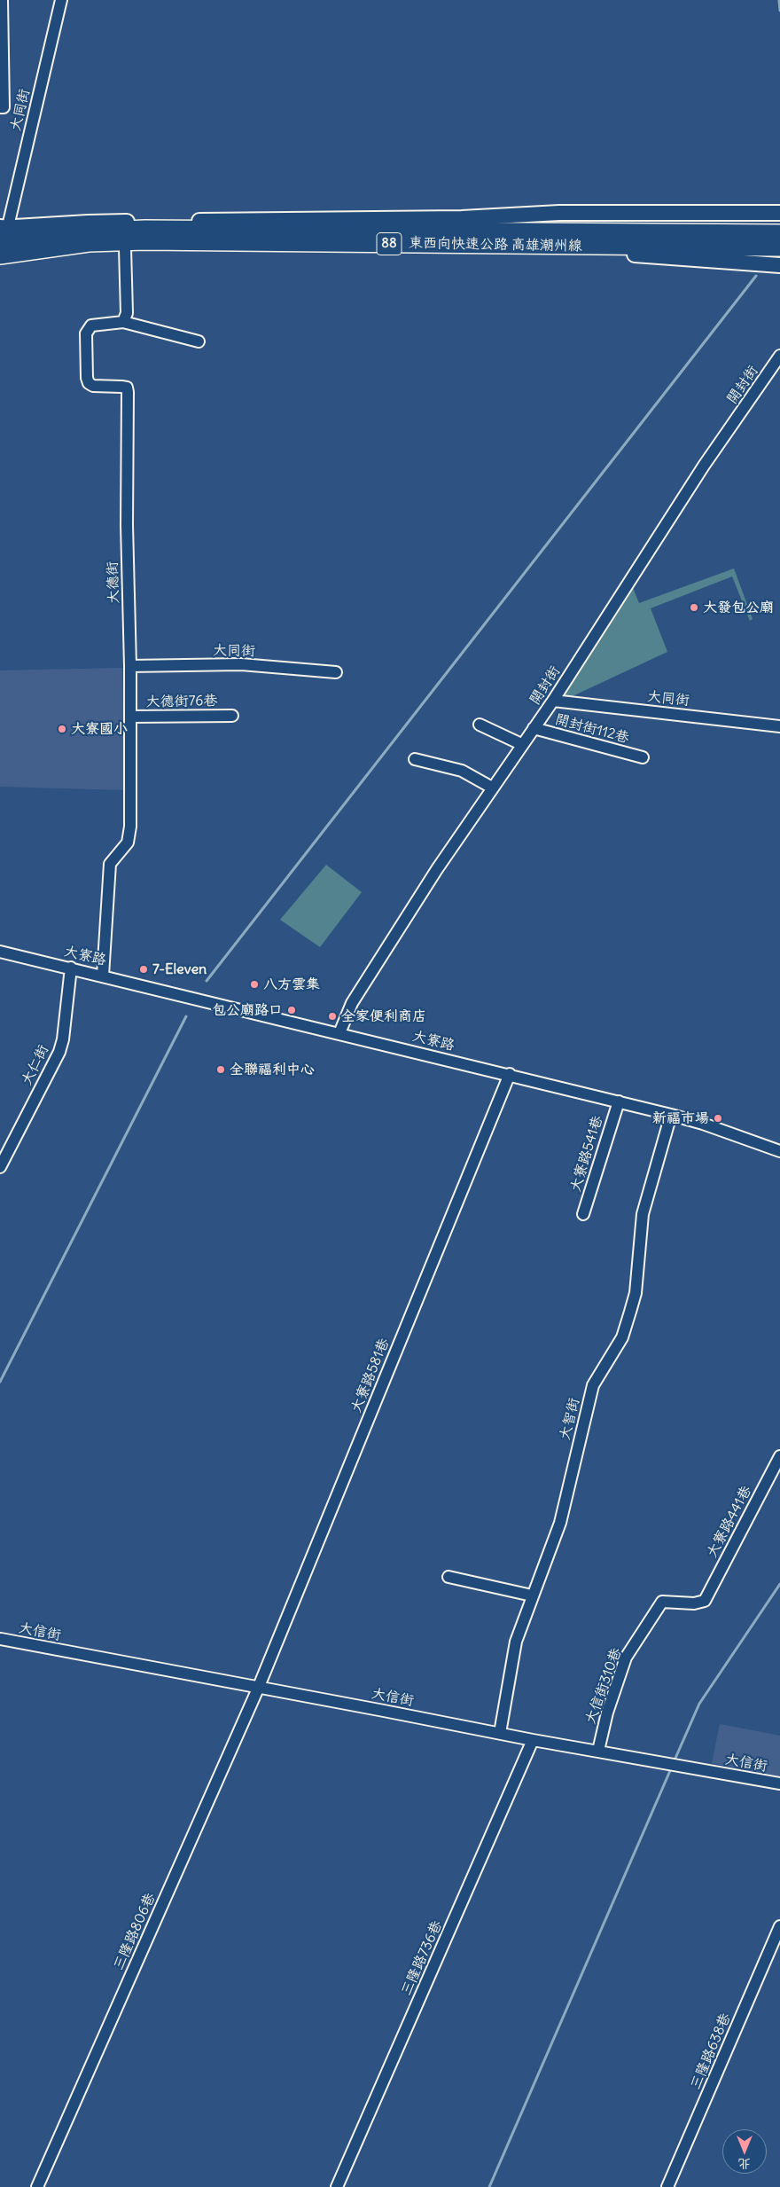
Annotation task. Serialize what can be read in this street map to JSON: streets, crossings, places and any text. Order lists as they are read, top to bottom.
{
  "streets": {
    "highway": ["88", "東西向快速公路 高雄潮州線"],
    "street": [
      "大同街",
      "開封街",
      "大德街",
      "大德街76巷",
      "開封街112巷",
      "大寮路",
      "大仁街",
      "大寮路541巷",
      "大寮路581巷",
      "大智街",
      "大寮路441巷",
      "大信街",
      "大信街310巷",
      "三隆路806巷",
      "三隆路736巷",
      "三隆路638巷"
    ]
  },
  "crossings": [
    ["大同街", "開封街"],
    ["大同街", "大德街"],
    ["開封街", "開封街112巷"],
    ["開封街", "大寮路"],
    ["大德街", "大德街76巷"],
    ["大德街", "大寮路"],
    ["大寮路", "大仁街"],
    ["大寮路", "大寮路541巷"],
    ["大寮路", "大寮路581巷"],
    ["大寮路", "大智街"],
    ["大寮路581巷", "大信街"],
    ["大寮路581巷", "三隆路806巷"],
    ["大智街", "大信街"],
    ["大寮路441巷", "大信街310巷"],
    ["大信街", "大信街310巷"],
    ["大信街", "三隆路806巷"],
    ["大信街", "三隆路736巷"]
  ],
  "places": [
    "大發包公廟",
    "大寮國小",
    "7-Eleven",
    "八方雲集",
    "包公廟路口",
    "全家便利商店",
    "全聯福利中心",
    "新福市場"
  ],
  "north": "bottom"
}
